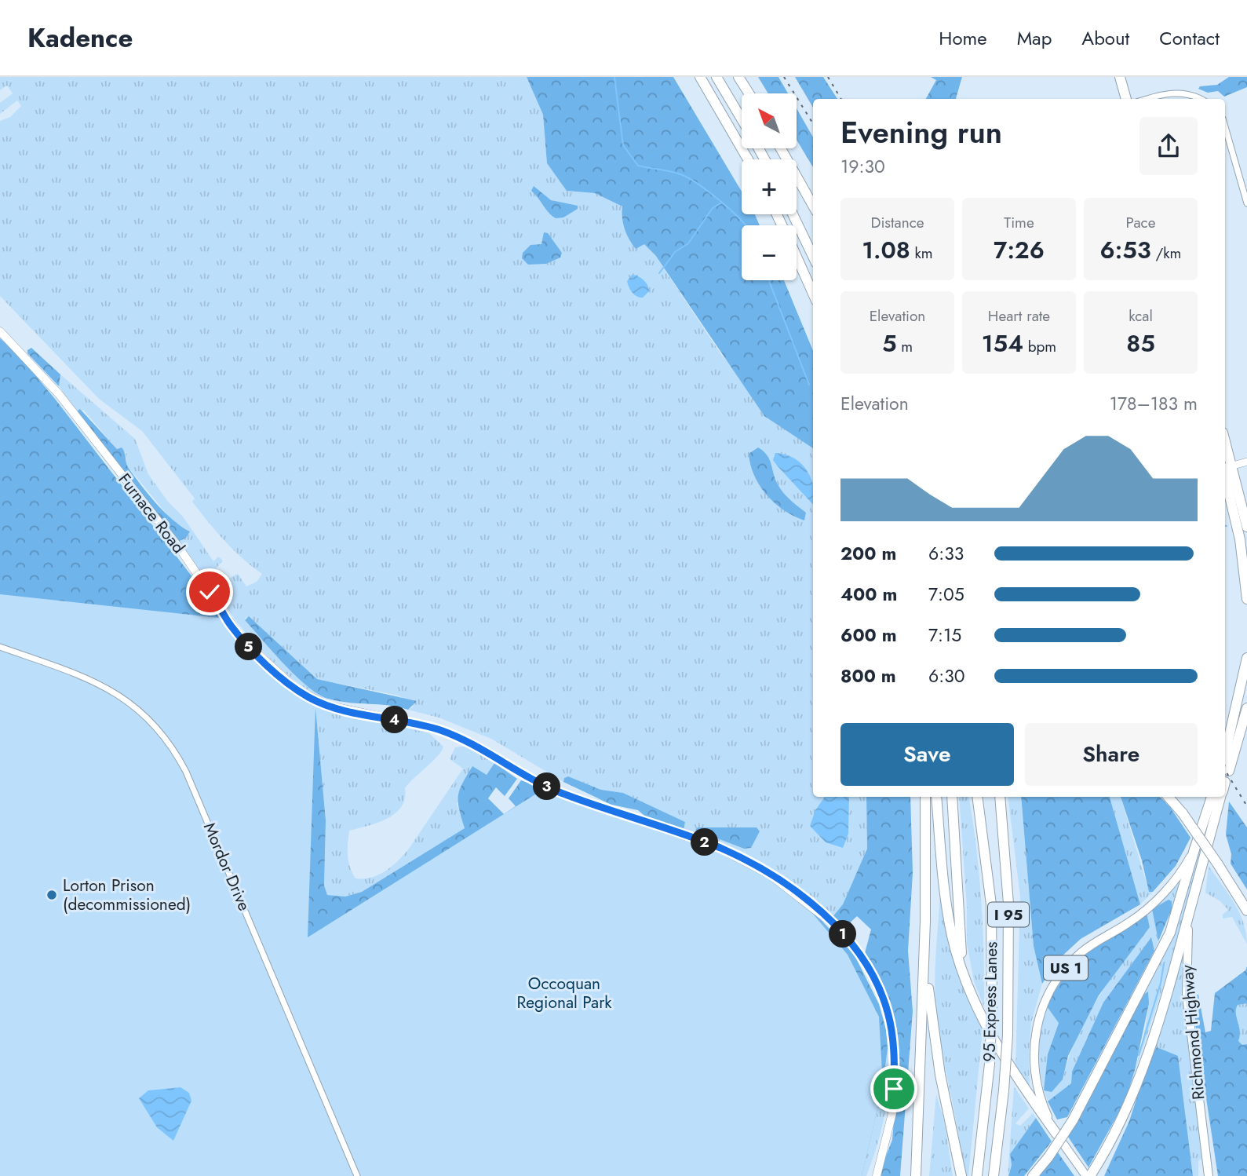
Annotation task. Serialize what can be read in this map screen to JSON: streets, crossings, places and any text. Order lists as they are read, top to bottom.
{
  "streets": {
    "highway": [
      "I 95",
      "US 1",
      "95 Express Lanes",
      "Richmond Highway"
    ],
    "main road": ["Furnace Road"],
    "street": ["Mordor Drive"]
  },
  "parks": ["Occoquan Regional Park"],
  "places": ["Lorton Prison (decommissioned)"],
  "north": "top left",
  "page": {
    "header": "Kadence",
    "nav": [
      "Home",
      "Map",
      "About",
      "Contact"
    ],
    "map_buttons": ["+", "−"],
    "heading": ["Evening run", "19:30"],
    "stats": [
      ["Distance", "1.08 km"],
      ["Time", "7:26"],
      ["Pace", "6:53 /km"],
      ["Elevation", "5 m"],
      ["Heart rate", "154 bpm"],
      ["kcal", "85"]
    ],
    "chart": ["Elevation", "178–183 m"],
    "list": [
      {
        "name": "200 m",
        "note": "6:33"
      },
      {
        "name": "400 m",
        "note": "7:05"
      },
      {
        "name": "600 m",
        "note": "7:15"
      },
      {
        "name": "800 m",
        "note": "6:30"
      }
    ],
    "pins": [
      "5",
      "4",
      "3",
      "2",
      "1"
    ],
    "buttons": ["Save", "Share"]
  }
}
